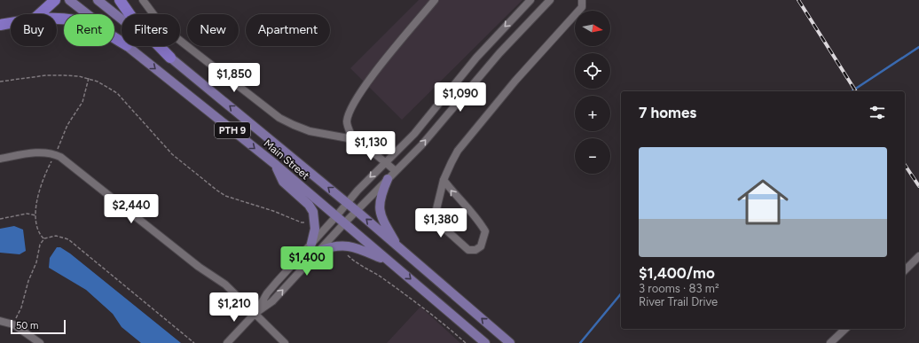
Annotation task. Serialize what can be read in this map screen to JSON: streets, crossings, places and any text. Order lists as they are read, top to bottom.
{
  "streets": {
    "main road": ["PTH 9", "Main Street"]
  },
  "scale_bar": "50 m",
  "north": "right",
  "page": {
    "map_buttons": ["+", "−"],
    "chip": [
      "Buy",
      "Rent",
      "Filters",
      "New",
      "Apartment"
    ],
    "price": [
      "$1,850",
      "$1,090",
      "$1,130",
      "$2,440",
      "$1,380",
      "$1,400",
      "$1,210"
    ],
    "heading": "7 homes",
    "list": [
      {
        "name": "$1,400/mo",
        "note": "3 rooms · 83 m² · River Trail Drive"
      }
    ],
    "scale": "50 m"
  }
}
